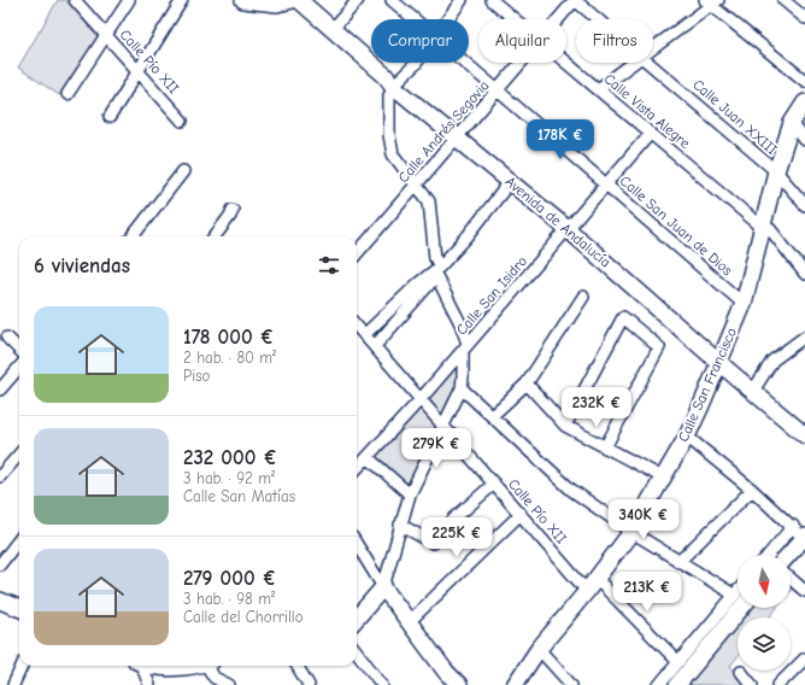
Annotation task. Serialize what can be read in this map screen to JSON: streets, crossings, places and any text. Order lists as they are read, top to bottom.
{
  "streets": {
    "street": [
      "Calle Pío XII",
      "Calle Vista Alegre",
      "Calle Juan XXIII",
      "Calle Andrés Segovia",
      "Avenida de Andalucía",
      "Calle San Juan de Dios",
      "Calle San Isidro",
      "Calle San Francisco"
    ]
  },
  "crossings": [
    ["Calle Pío XII", "Calle San Isidro"],
    ["Calle Pío XII", "Calle San Francisco"],
    ["Calle Vista Alegre", "Calle San Isidro"],
    ["Calle Vista Alegre", "Calle San Francisco"],
    ["Calle Juan XXIII", "Calle Andrés Segovia"],
    ["Calle Juan XXIII", "Calle San Francisco"],
    ["Calle Andrés Segovia", "Avenida de Andalucía"],
    ["Calle Andrés Segovia", "Calle San Juan de Dios"],
    ["Avenida de Andalucía", "Calle San Isidro"],
    ["Avenida de Andalucía", "Calle San Francisco"],
    ["Calle San Juan de Dios", "Calle San Isidro"],
    ["Calle San Juan de Dios", "Calle San Francisco"]
  ],
  "north": "bottom",
  "page": {
    "chip": ["Comprar", "Alquilar", "Filtros"],
    "price": [
      "178K €",
      "232K €",
      "279K €",
      "340K €",
      "225K €",
      "213K €"
    ],
    "heading": "6 viviendas",
    "list": [
      {
        "name": "178 000 €",
        "note": "2 hab. · 80 m² · Piso"
      },
      {
        "name": "232 000 €",
        "note": "3 hab. · 92 m² · Calle San Matías"
      },
      {
        "name": "279 000 €",
        "note": "3 hab. · 98 m² · Calle del Chorrillo"
      }
    ]
  }
}
